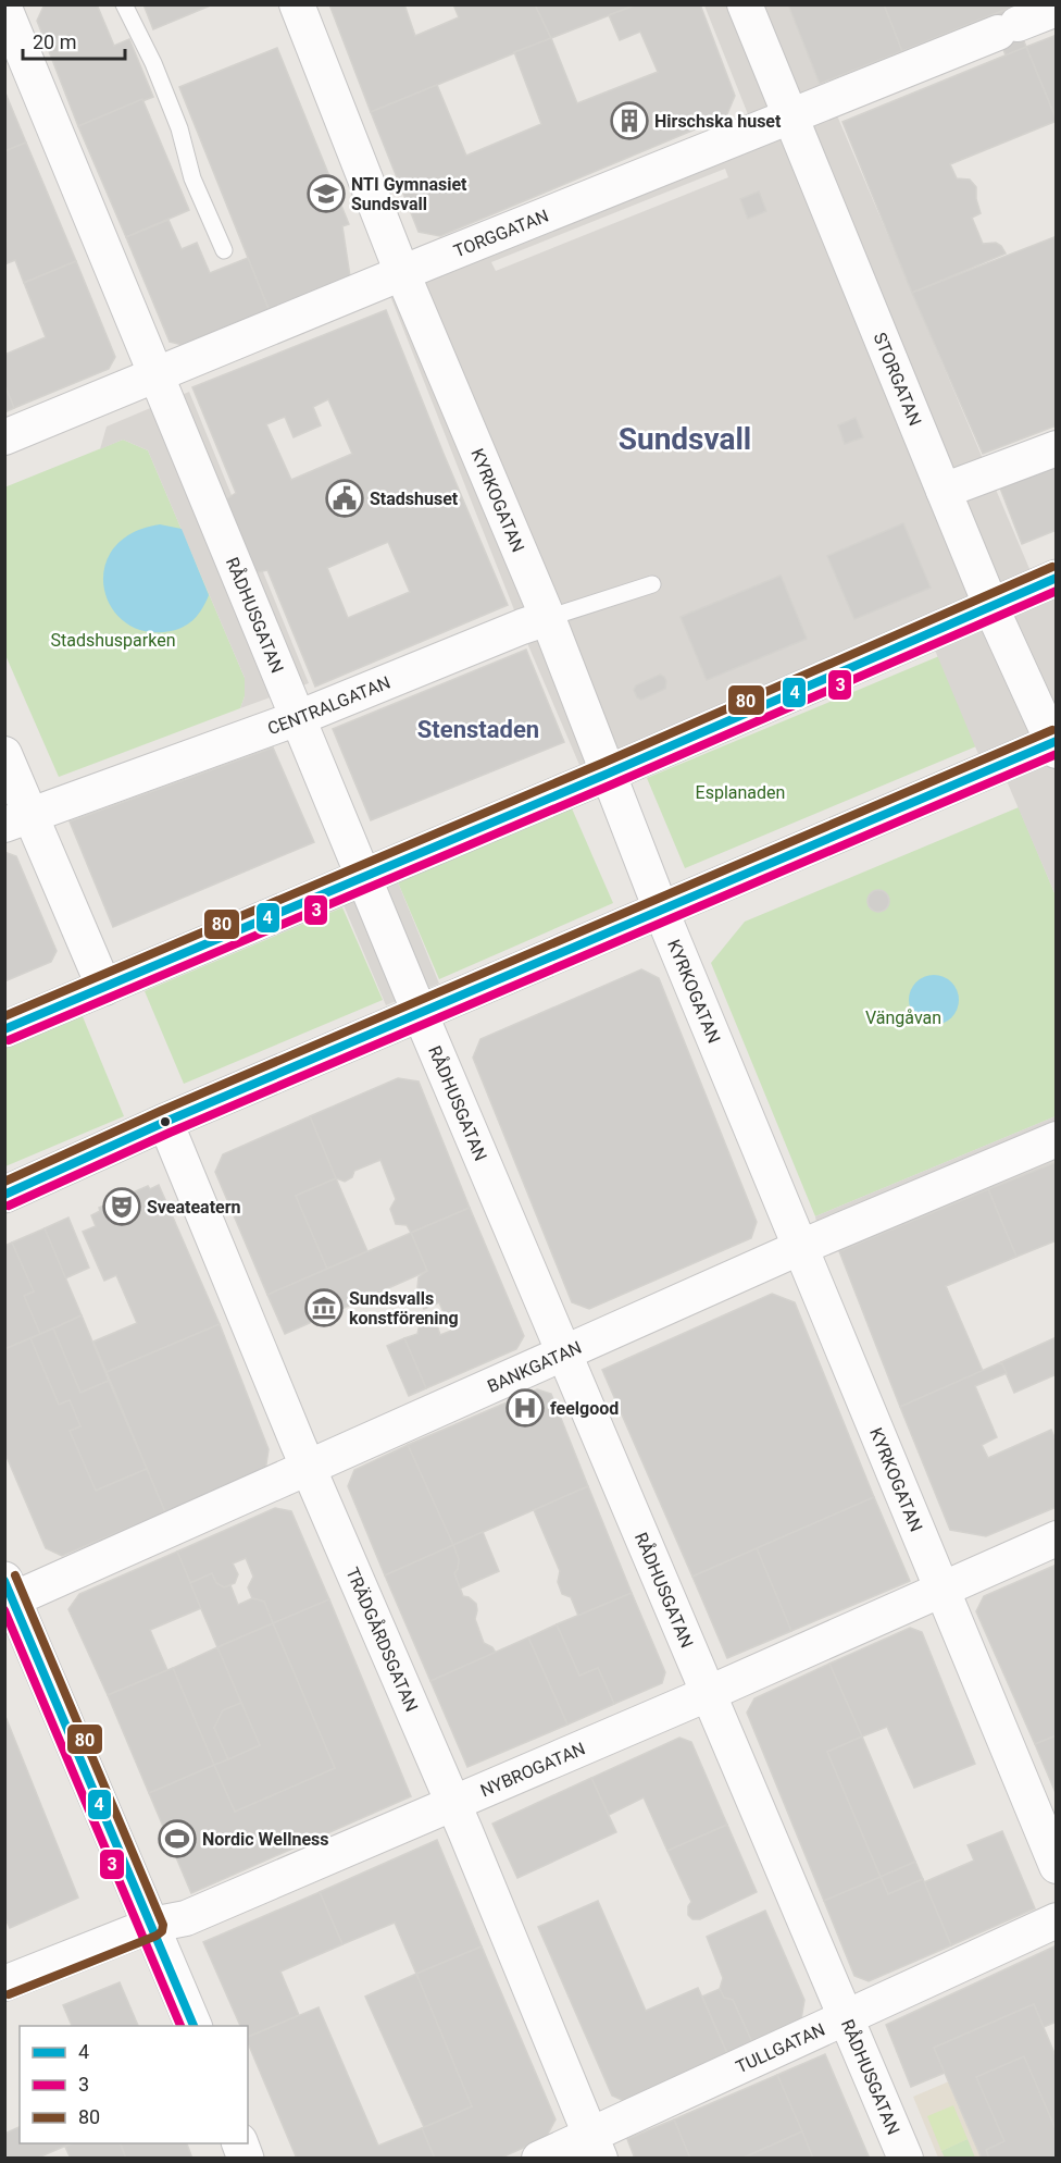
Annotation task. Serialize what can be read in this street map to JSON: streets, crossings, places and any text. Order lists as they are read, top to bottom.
{
  "streets": {
    "street": [
      "TORGGATAN",
      "STORGATAN",
      "KYRKOGATAN",
      "RÅDHUSGATAN",
      "CENTRALGATAN",
      "BANKGATAN",
      "TRÄDGÅRDSGATAN",
      "NYBROGATAN",
      "TULLGATAN"
    ]
  },
  "crossings": [
    ["TORGGATAN", "STORGATAN"],
    ["TORGGATAN", "KYRKOGATAN"],
    ["TORGGATAN", "RÅDHUSGATAN"],
    ["KYRKOGATAN", "CENTRALGATAN"],
    ["KYRKOGATAN", "BANKGATAN"],
    ["KYRKOGATAN", "NYBROGATAN"],
    ["RÅDHUSGATAN", "CENTRALGATAN"],
    ["RÅDHUSGATAN", "BANKGATAN"],
    ["RÅDHUSGATAN", "NYBROGATAN"],
    ["RÅDHUSGATAN", "TULLGATAN"],
    ["BANKGATAN", "TRÄDGÅRDSGATAN"],
    ["TRÄDGÅRDSGATAN", "NYBROGATAN"],
    ["TRÄDGÅRDSGATAN", "TULLGATAN"]
  ],
  "districts": ["Sundsvall", "Stenstaden"],
  "parks": ["Stadshusparken", "Esplanaden", "Vängåvan"],
  "places": {
    "building": ["Hirschska huset"],
    "school or university": ["NTI Gymnasiet Sundsvall"],
    "public building": ["Stadshuset"],
    "theatre": ["Sveateatern"],
    "museum": ["Sundsvalls konstförening"],
    "hospital": ["feelgood"],
    "sports": ["Nordic Wellness"]
  },
  "lines": ["transit line 80", "transit line 4", "transit line 3"],
  "legend": ["4", "3", "80"],
  "scale_bar": "20 m"
}
